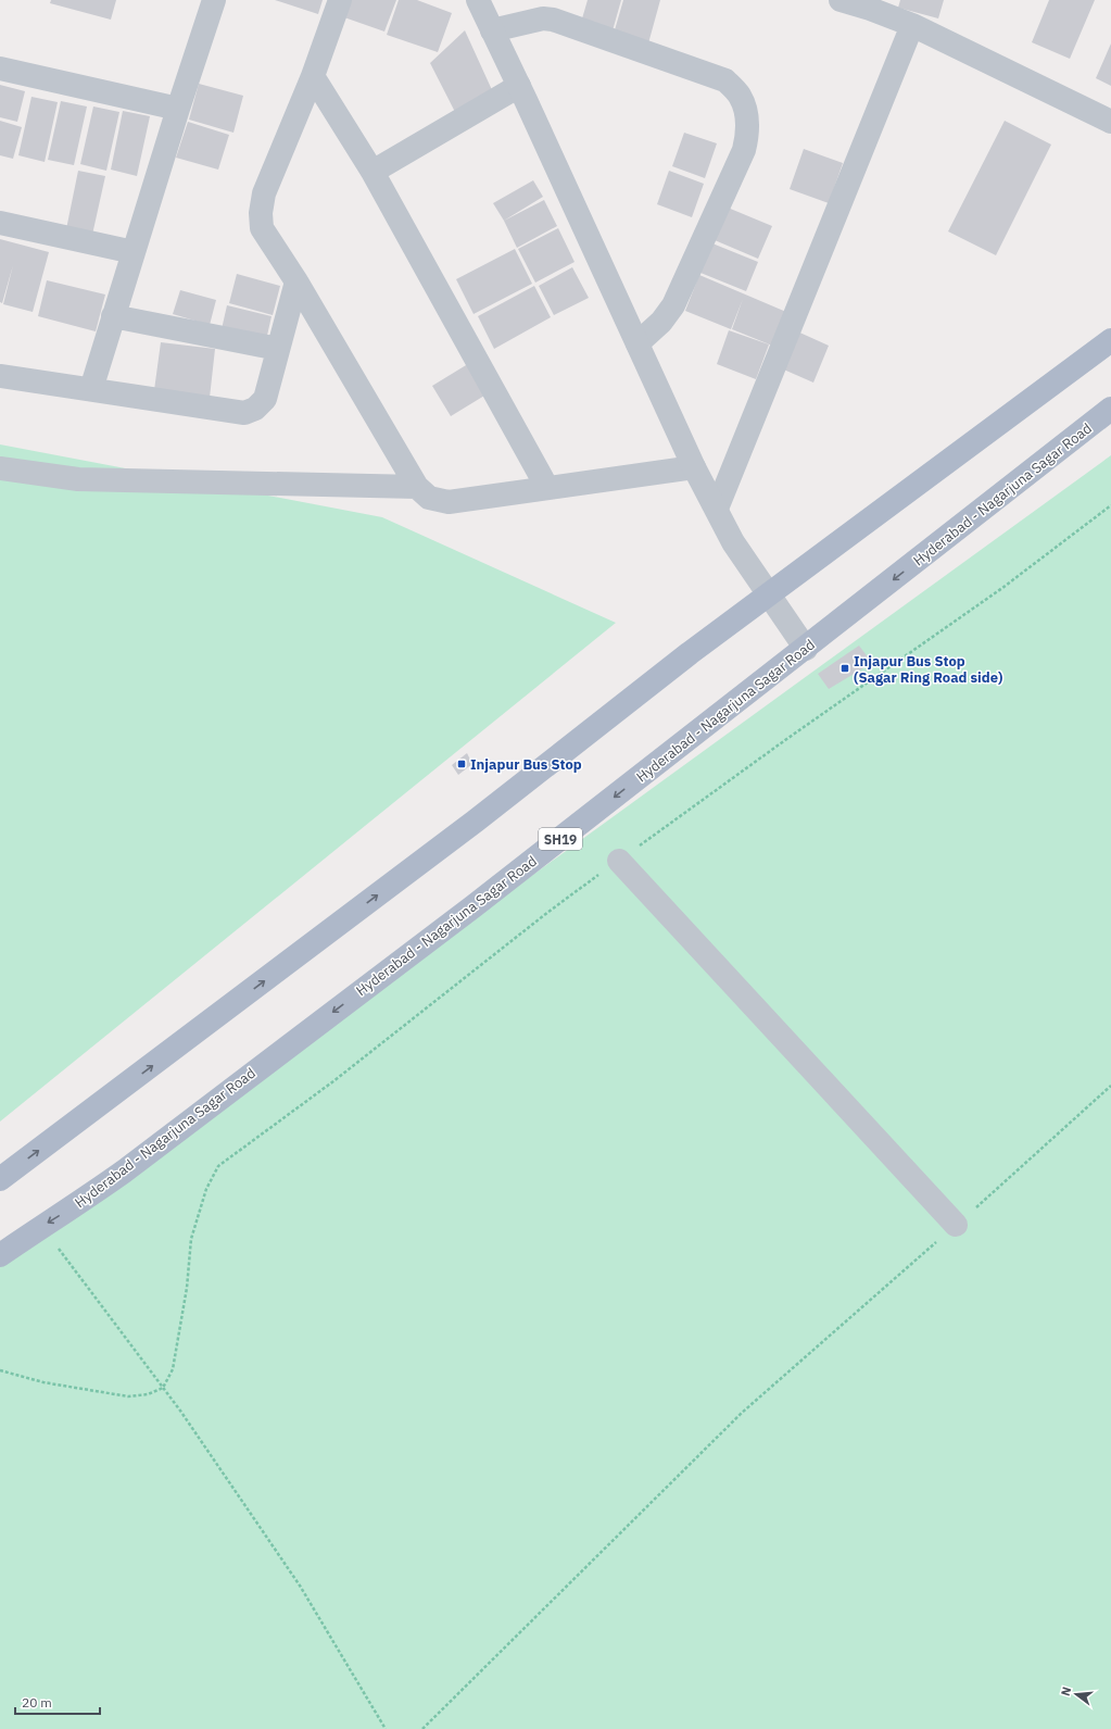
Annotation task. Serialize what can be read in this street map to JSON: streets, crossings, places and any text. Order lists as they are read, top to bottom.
{
  "streets": {
    "main road": ["Hyderabad - Nagarjuna Sagar Road", "SH19"]
  },
  "places": {
    "transit": ["Injapur Bus Stop (Sagar Ring Road side)", "Injapur Bus Stop"]
  },
  "scale_bar": "20 m",
  "north": "left"
}
